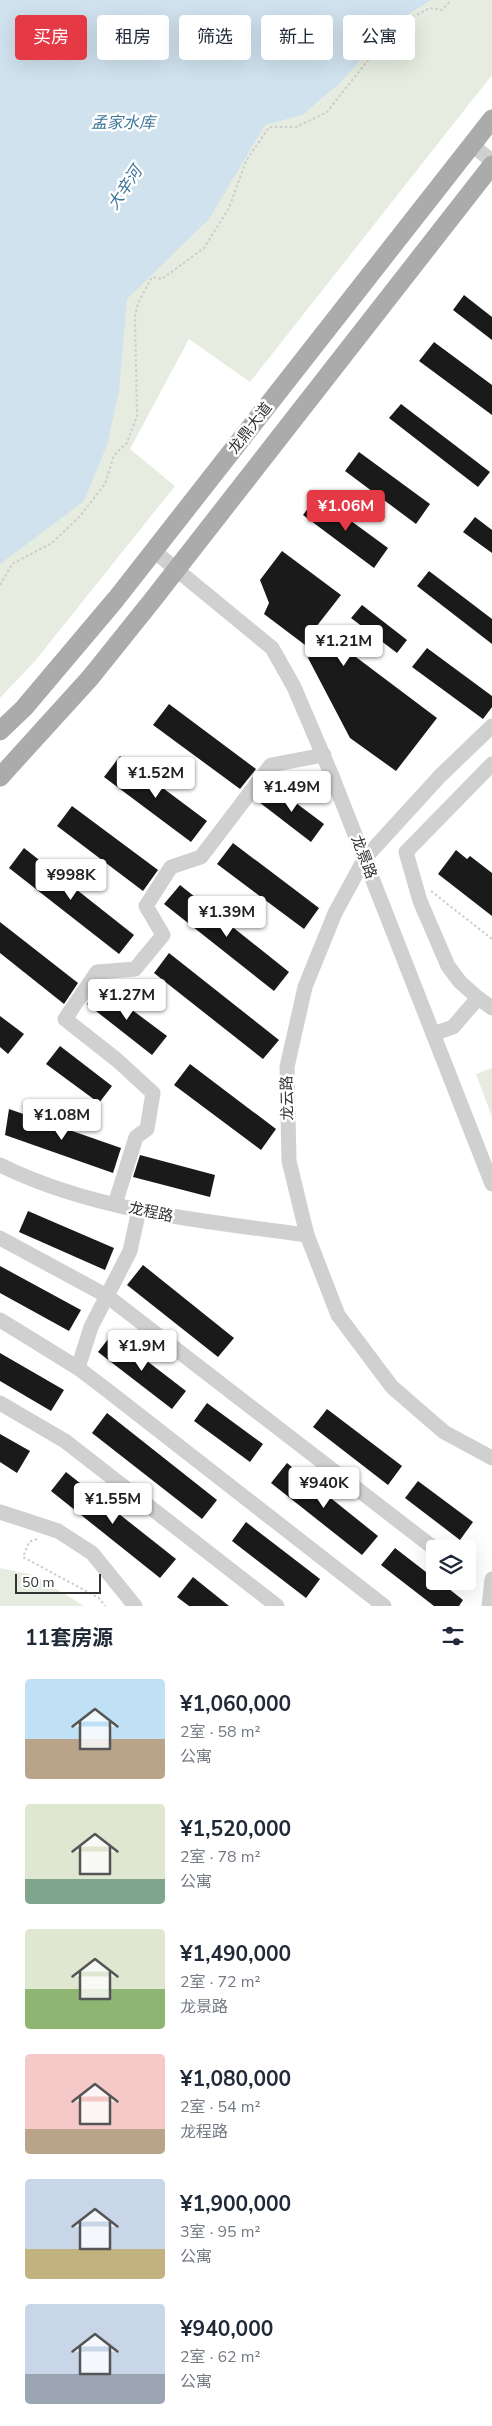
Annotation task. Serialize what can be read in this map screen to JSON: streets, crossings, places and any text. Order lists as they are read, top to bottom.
{
  "streets": {
    "main road": ["龙鼎大道"],
    "street": ["龙景路", "龙云路", "龙程路"]
  },
  "crossings": [
    ["龙鼎大道", "龙景路"],
    ["龙景路", "龙云路"],
    ["龙云路", "龙程路"]
  ],
  "water": ["孟家水库", "大辛河"],
  "scale_bar": "50 m",
  "page": {
    "chip": [
      "买房",
      "租房",
      "筛选",
      "新上",
      "公寓"
    ],
    "price": [
      "¥1.06M",
      "¥1.21M",
      "¥1.52M",
      "¥1.49M",
      "¥998K",
      "¥1.39M",
      "¥1.27M",
      "¥1.08M",
      "¥1.9M",
      "¥940K",
      "¥1.55M"
    ],
    "scale": "50 m",
    "heading": "11套房源",
    "list": [
      {
        "name": "¥1,060,000",
        "note": "2室 · 58 m² · 公寓"
      },
      {
        "name": "¥1,520,000",
        "note": "2室 · 78 m² · 公寓"
      },
      {
        "name": "¥1,490,000",
        "note": "2室 · 72 m² · 龙景路"
      },
      {
        "name": "¥1,080,000",
        "note": "2室 · 54 m² · 龙程路"
      },
      {
        "name": "¥1,900,000",
        "note": "3室 · 95 m² · 公寓"
      },
      {
        "name": "¥940,000",
        "note": "2室 · 62 m² · 公寓"
      }
    ]
  }
}
